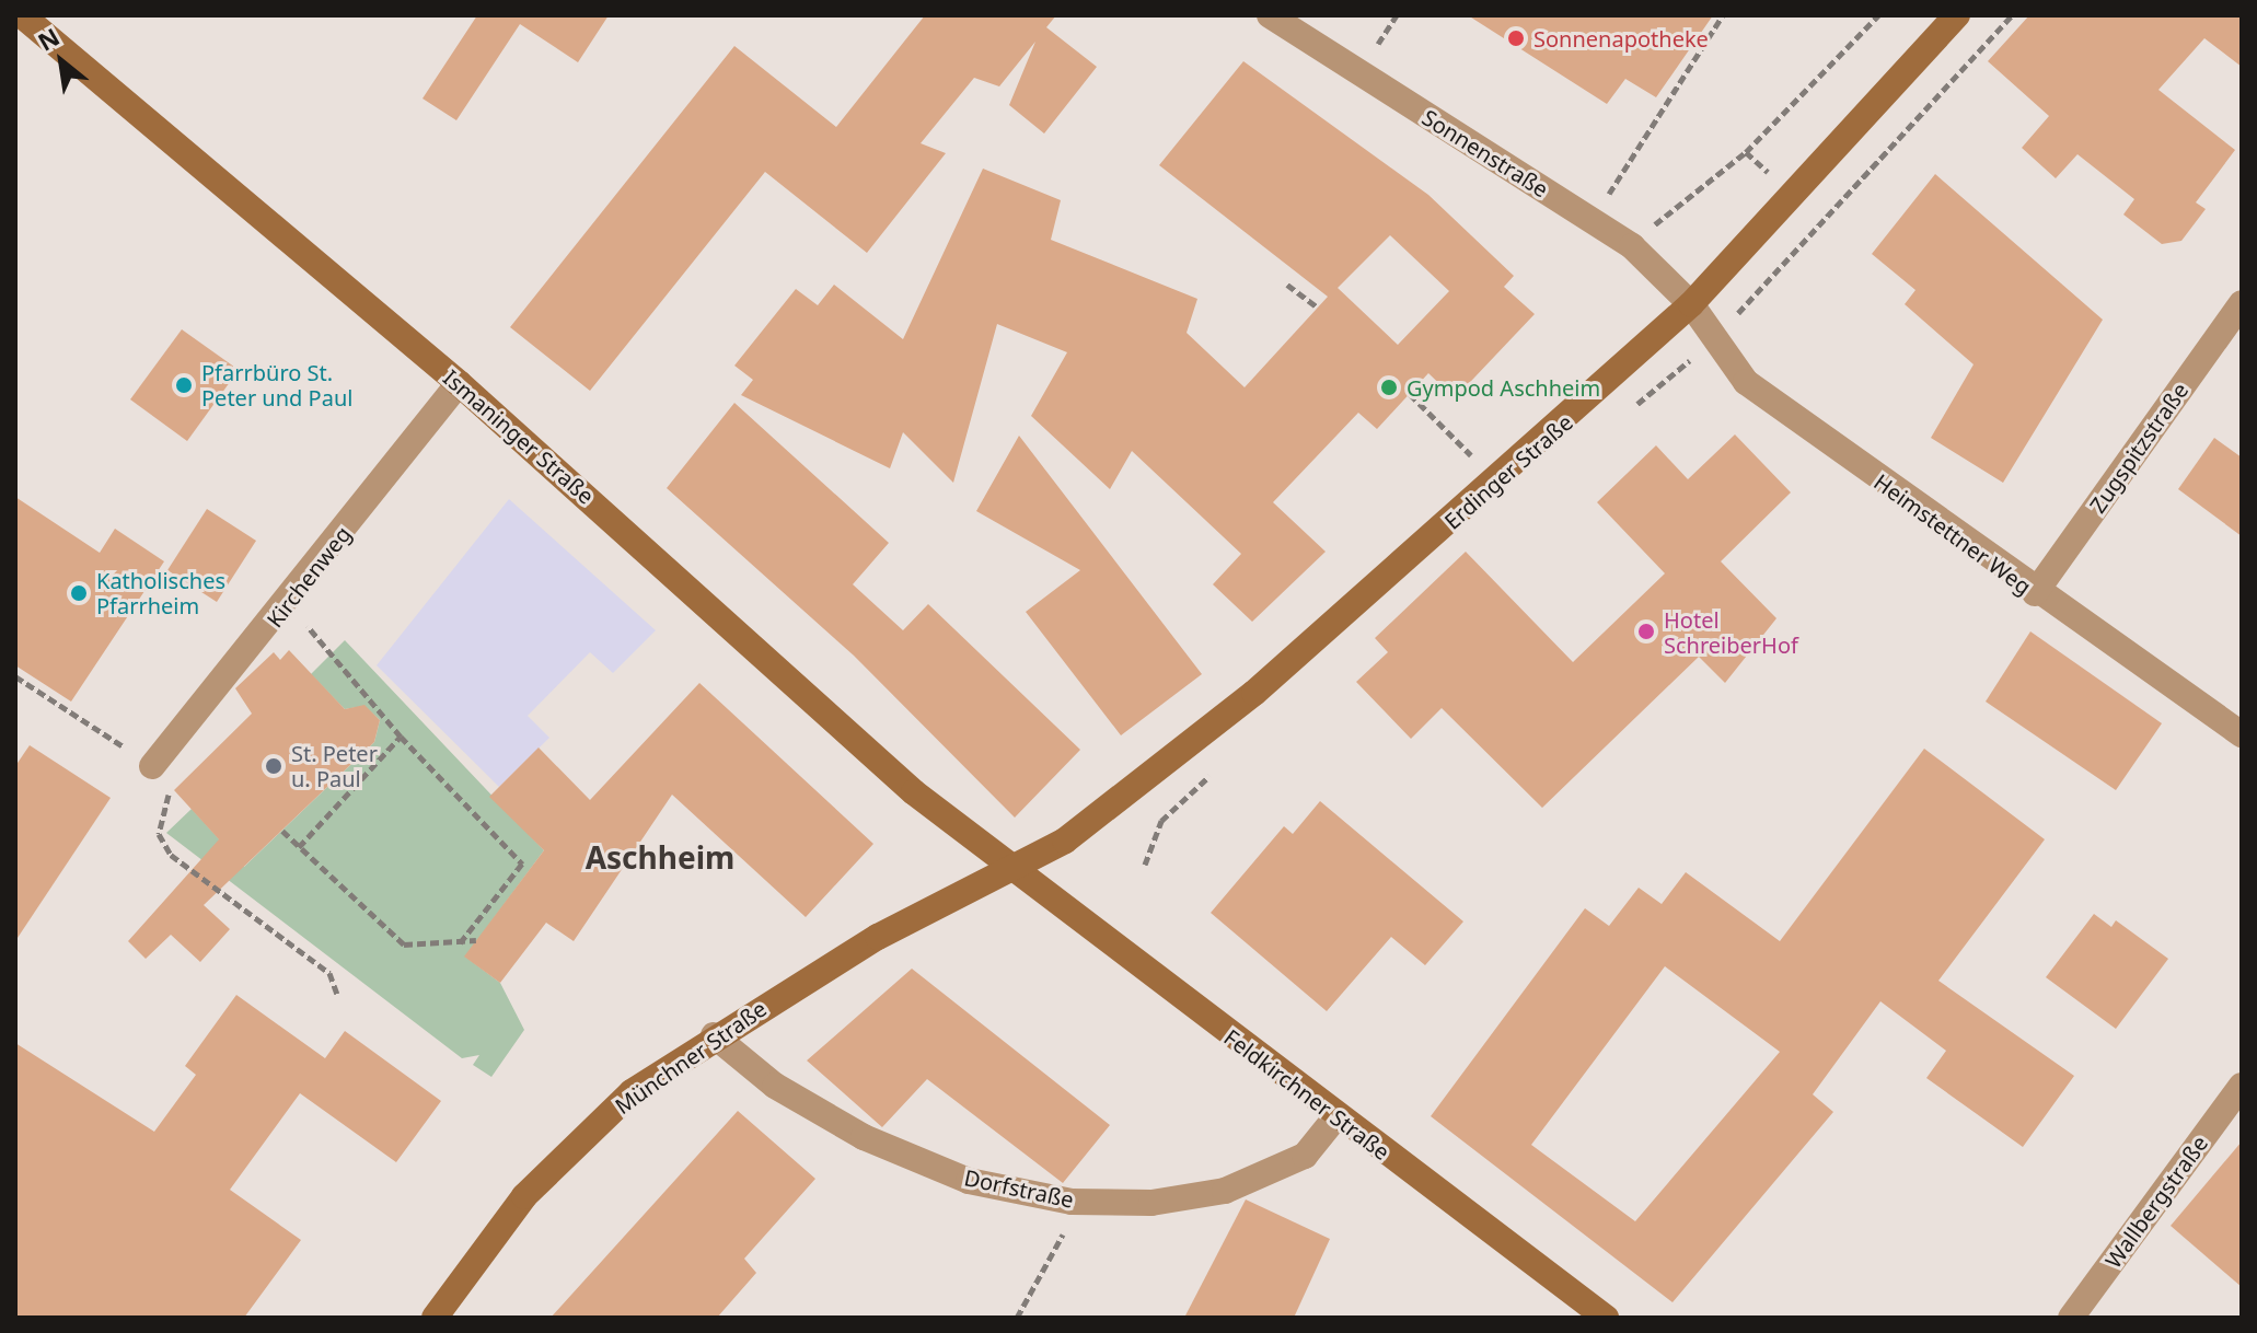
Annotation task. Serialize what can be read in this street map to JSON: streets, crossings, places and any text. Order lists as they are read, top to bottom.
{
  "streets": {
    "main road": [
      "Ismaninger Straße",
      "Erdinger Straße",
      "Münchner Straße",
      "Feldkirchner Straße"
    ],
    "street": [
      "Sonnenstraße",
      "Zugspitzstraße",
      "Heimstettner Weg",
      "Kirchenweg",
      "Dorfstraße",
      "Wallbergstraße"
    ]
  },
  "crossings": [
    ["Sonnenstraße", "Erdinger Straße"],
    ["Sonnenstraße", "Heimstettner Weg"],
    ["Ismaninger Straße", "Erdinger Straße"],
    ["Ismaninger Straße", "Kirchenweg"],
    ["Ismaninger Straße", "Münchner Straße"],
    ["Ismaninger Straße", "Feldkirchner Straße"],
    ["Zugspitzstraße", "Heimstettner Weg"],
    ["Erdinger Straße", "Heimstettner Weg"],
    ["Erdinger Straße", "Münchner Straße"],
    ["Erdinger Straße", "Feldkirchner Straße"],
    ["Münchner Straße", "Feldkirchner Straße"],
    ["Münchner Straße", "Dorfstraße"],
    ["Feldkirchner Straße", "Dorfstraße"]
  ],
  "districts": ["Aschheim"],
  "places": [
    "Sonnenapotheke",
    "Pfarrbüro St. Peter und Paul",
    "Gympod Aschheim",
    "Katholisches Pfarrheim",
    "Hotel SchreiberHof",
    "St. Peter u. Paul"
  ],
  "north": "top left"
}
